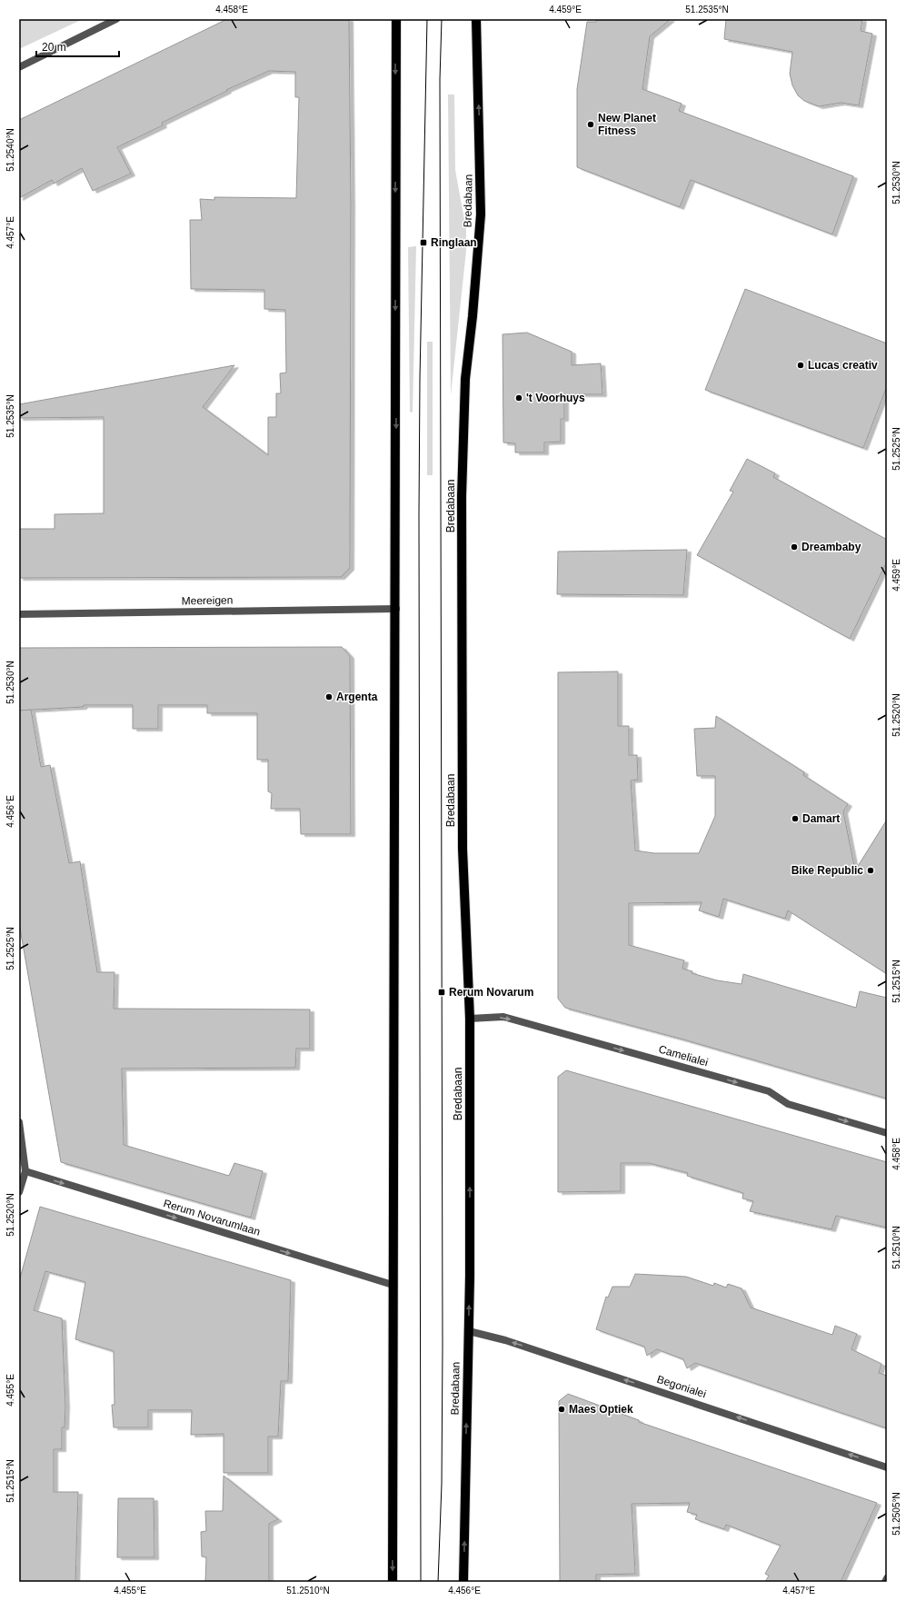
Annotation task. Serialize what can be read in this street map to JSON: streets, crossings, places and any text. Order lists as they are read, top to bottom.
{
  "streets": {
    "main road": ["Bredabaan"],
    "street": [
      "Meereigen",
      "Camelialei",
      "Rerum Novarumlaan",
      "Begonialei"
    ]
  },
  "crossings": [
    ["Bredabaan", "Camelialei"],
    ["Bredabaan", "Begonialei"]
  ],
  "one_way": ["Camelialei", "Rerum Novarumlaan", "Begonialei"],
  "places": {
    "other": [
      "New Planet Fitness",
      "Lucas creativ",
      "'t Voorhuys",
      "Dreambaby",
      "Argenta",
      "Damart",
      "Bike Republic",
      "Maes Optiek"
    ],
    "transit": ["Ringlaan", "Rerum Novarum"]
  },
  "scale_bar": "20 m",
  "coordinates": [
    "4.458°E",
    "4.459°E",
    "51.2535°N",
    "51.2540°N",
    "51.2530°N",
    "4.457°E",
    "51.2525°N",
    "51.2520°N",
    "4.456°E",
    "51.2515°N",
    "51.2510°N",
    "4.455°E",
    "51.2505°N"
  ]
}
